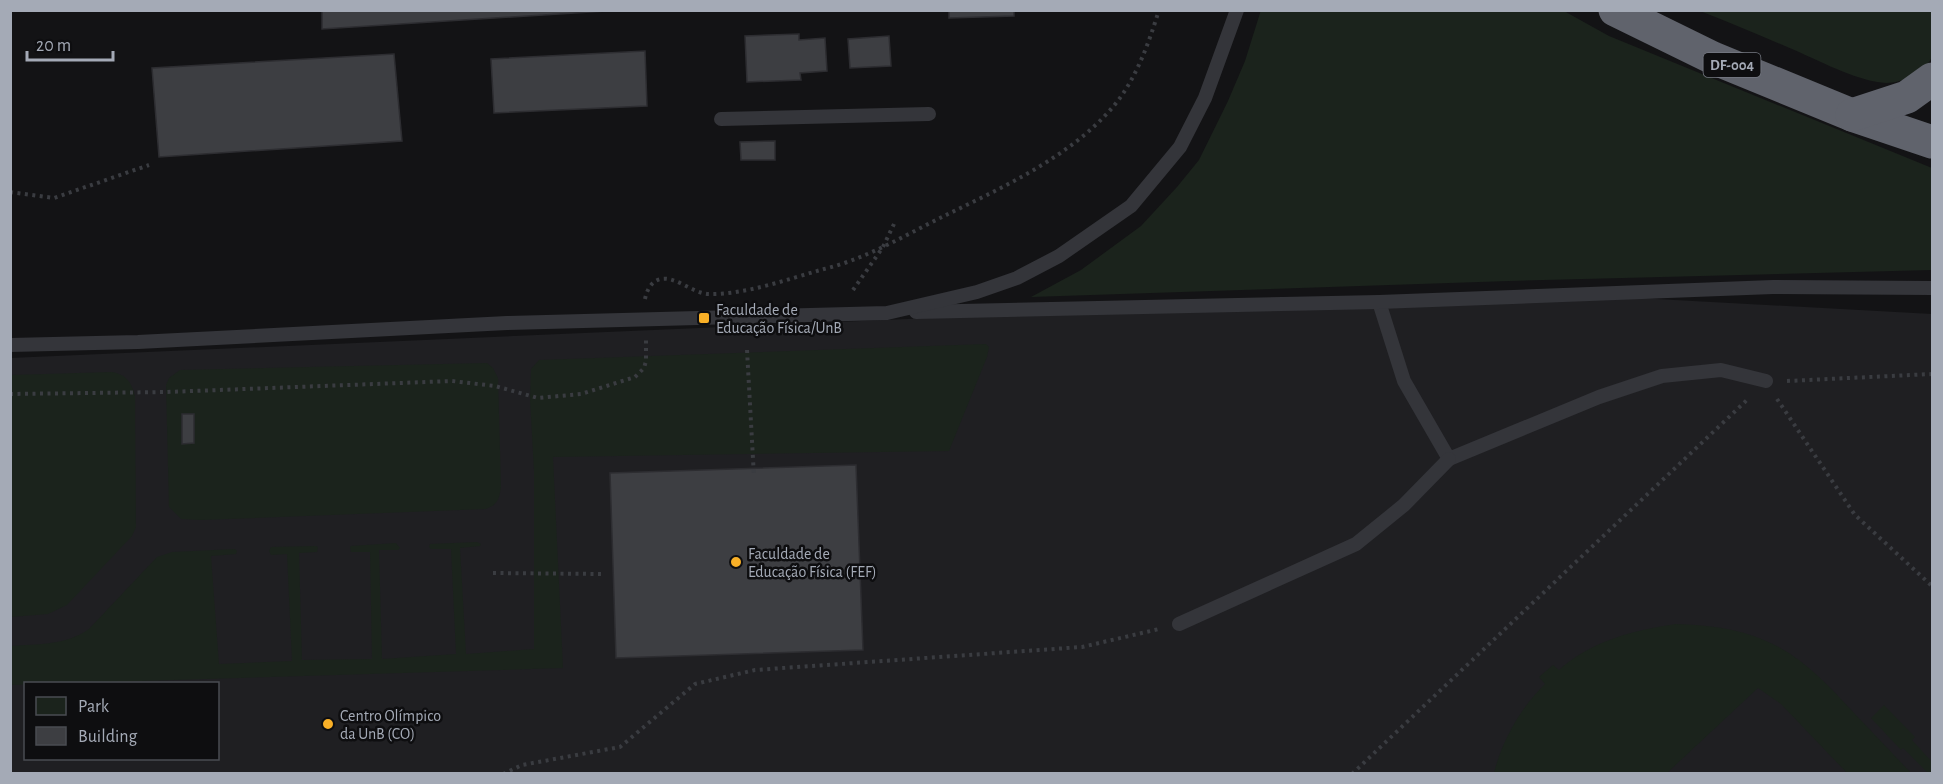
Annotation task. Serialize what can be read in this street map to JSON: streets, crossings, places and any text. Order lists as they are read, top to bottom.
{
  "streets": {
    "highway": ["DF-004"]
  },
  "places": {
    "transit": ["Faculdade de Educação Física/UnB"],
    "other": ["Faculdade de Educação Física (FEF)", "Centro Olímpico da UnB (CO)"]
  },
  "legend": ["Park", "Building"],
  "scale_bar": "20 m"
}
